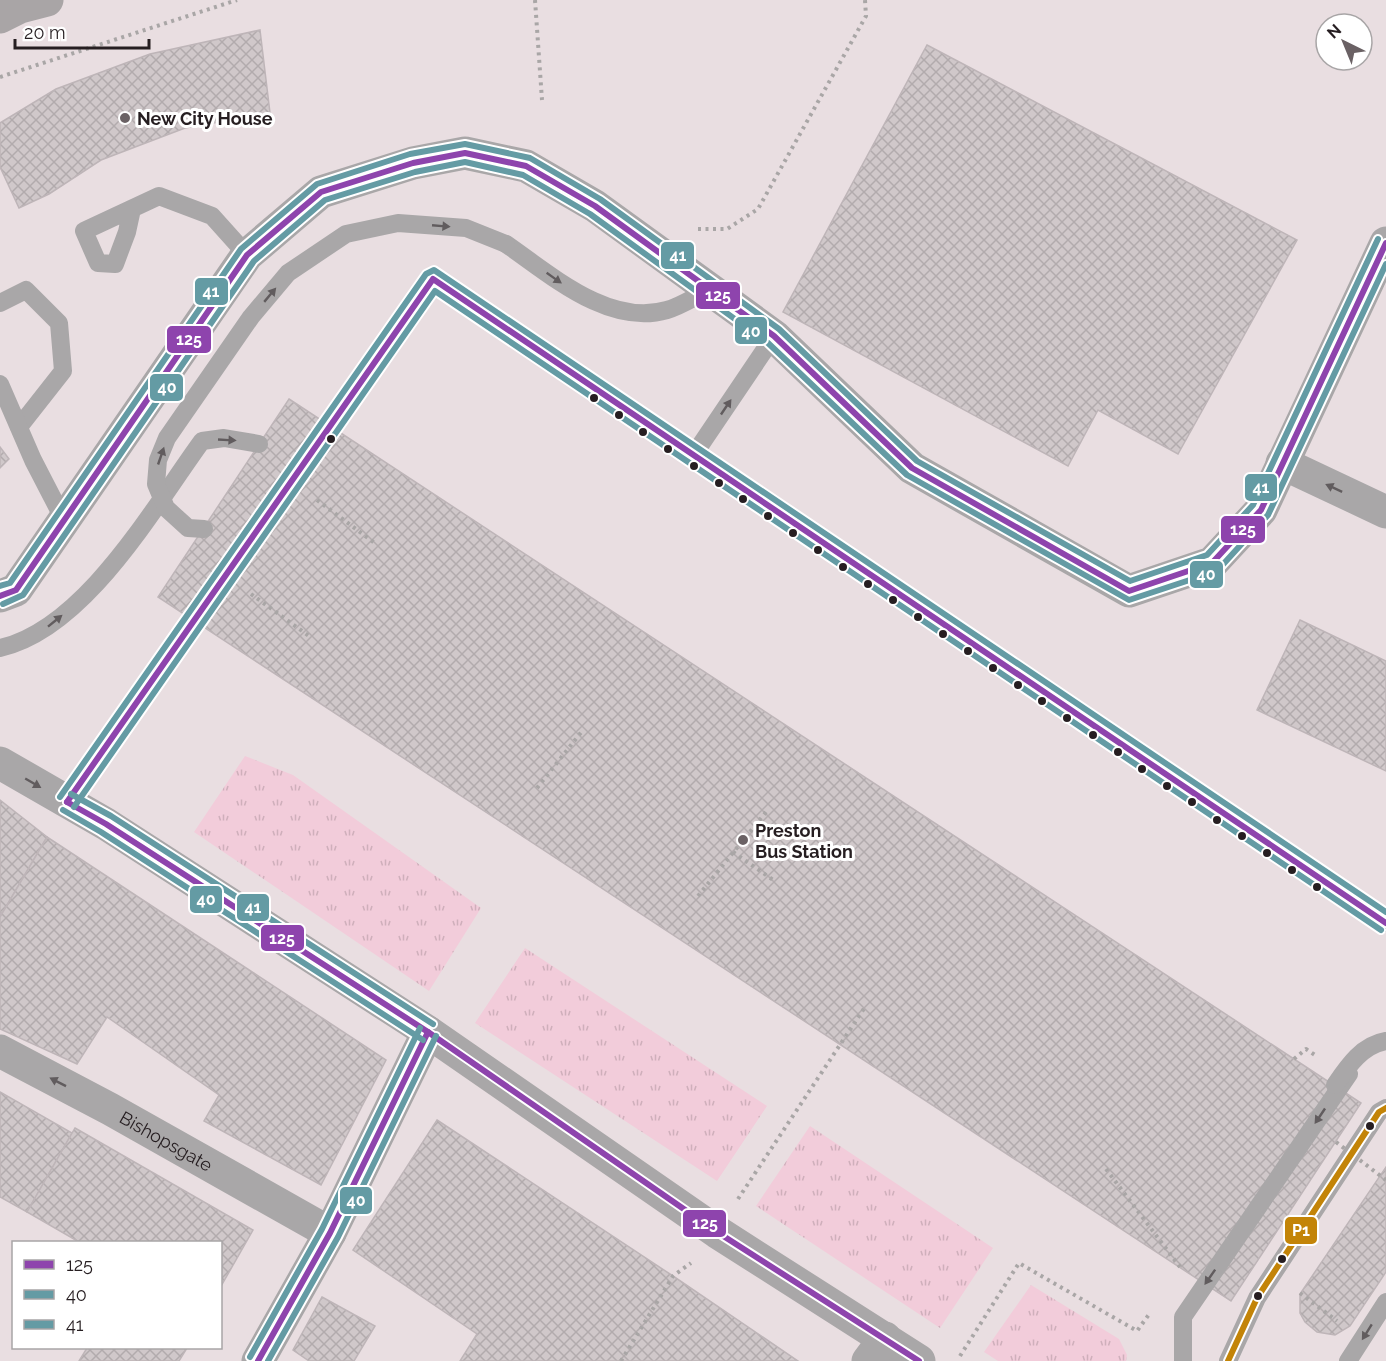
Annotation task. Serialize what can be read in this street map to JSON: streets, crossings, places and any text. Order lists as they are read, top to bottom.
{
  "streets": {
    "street": ["Bishopsgate"]
  },
  "places": ["New City House", "Preston Bus Station"],
  "lines": [
    "transit line 41",
    "transit line 125",
    "transit line 40",
    "transit line P1"
  ],
  "legend": ["125", "40", "41"],
  "scale_bar": "20 m",
  "north": "top left"
}
